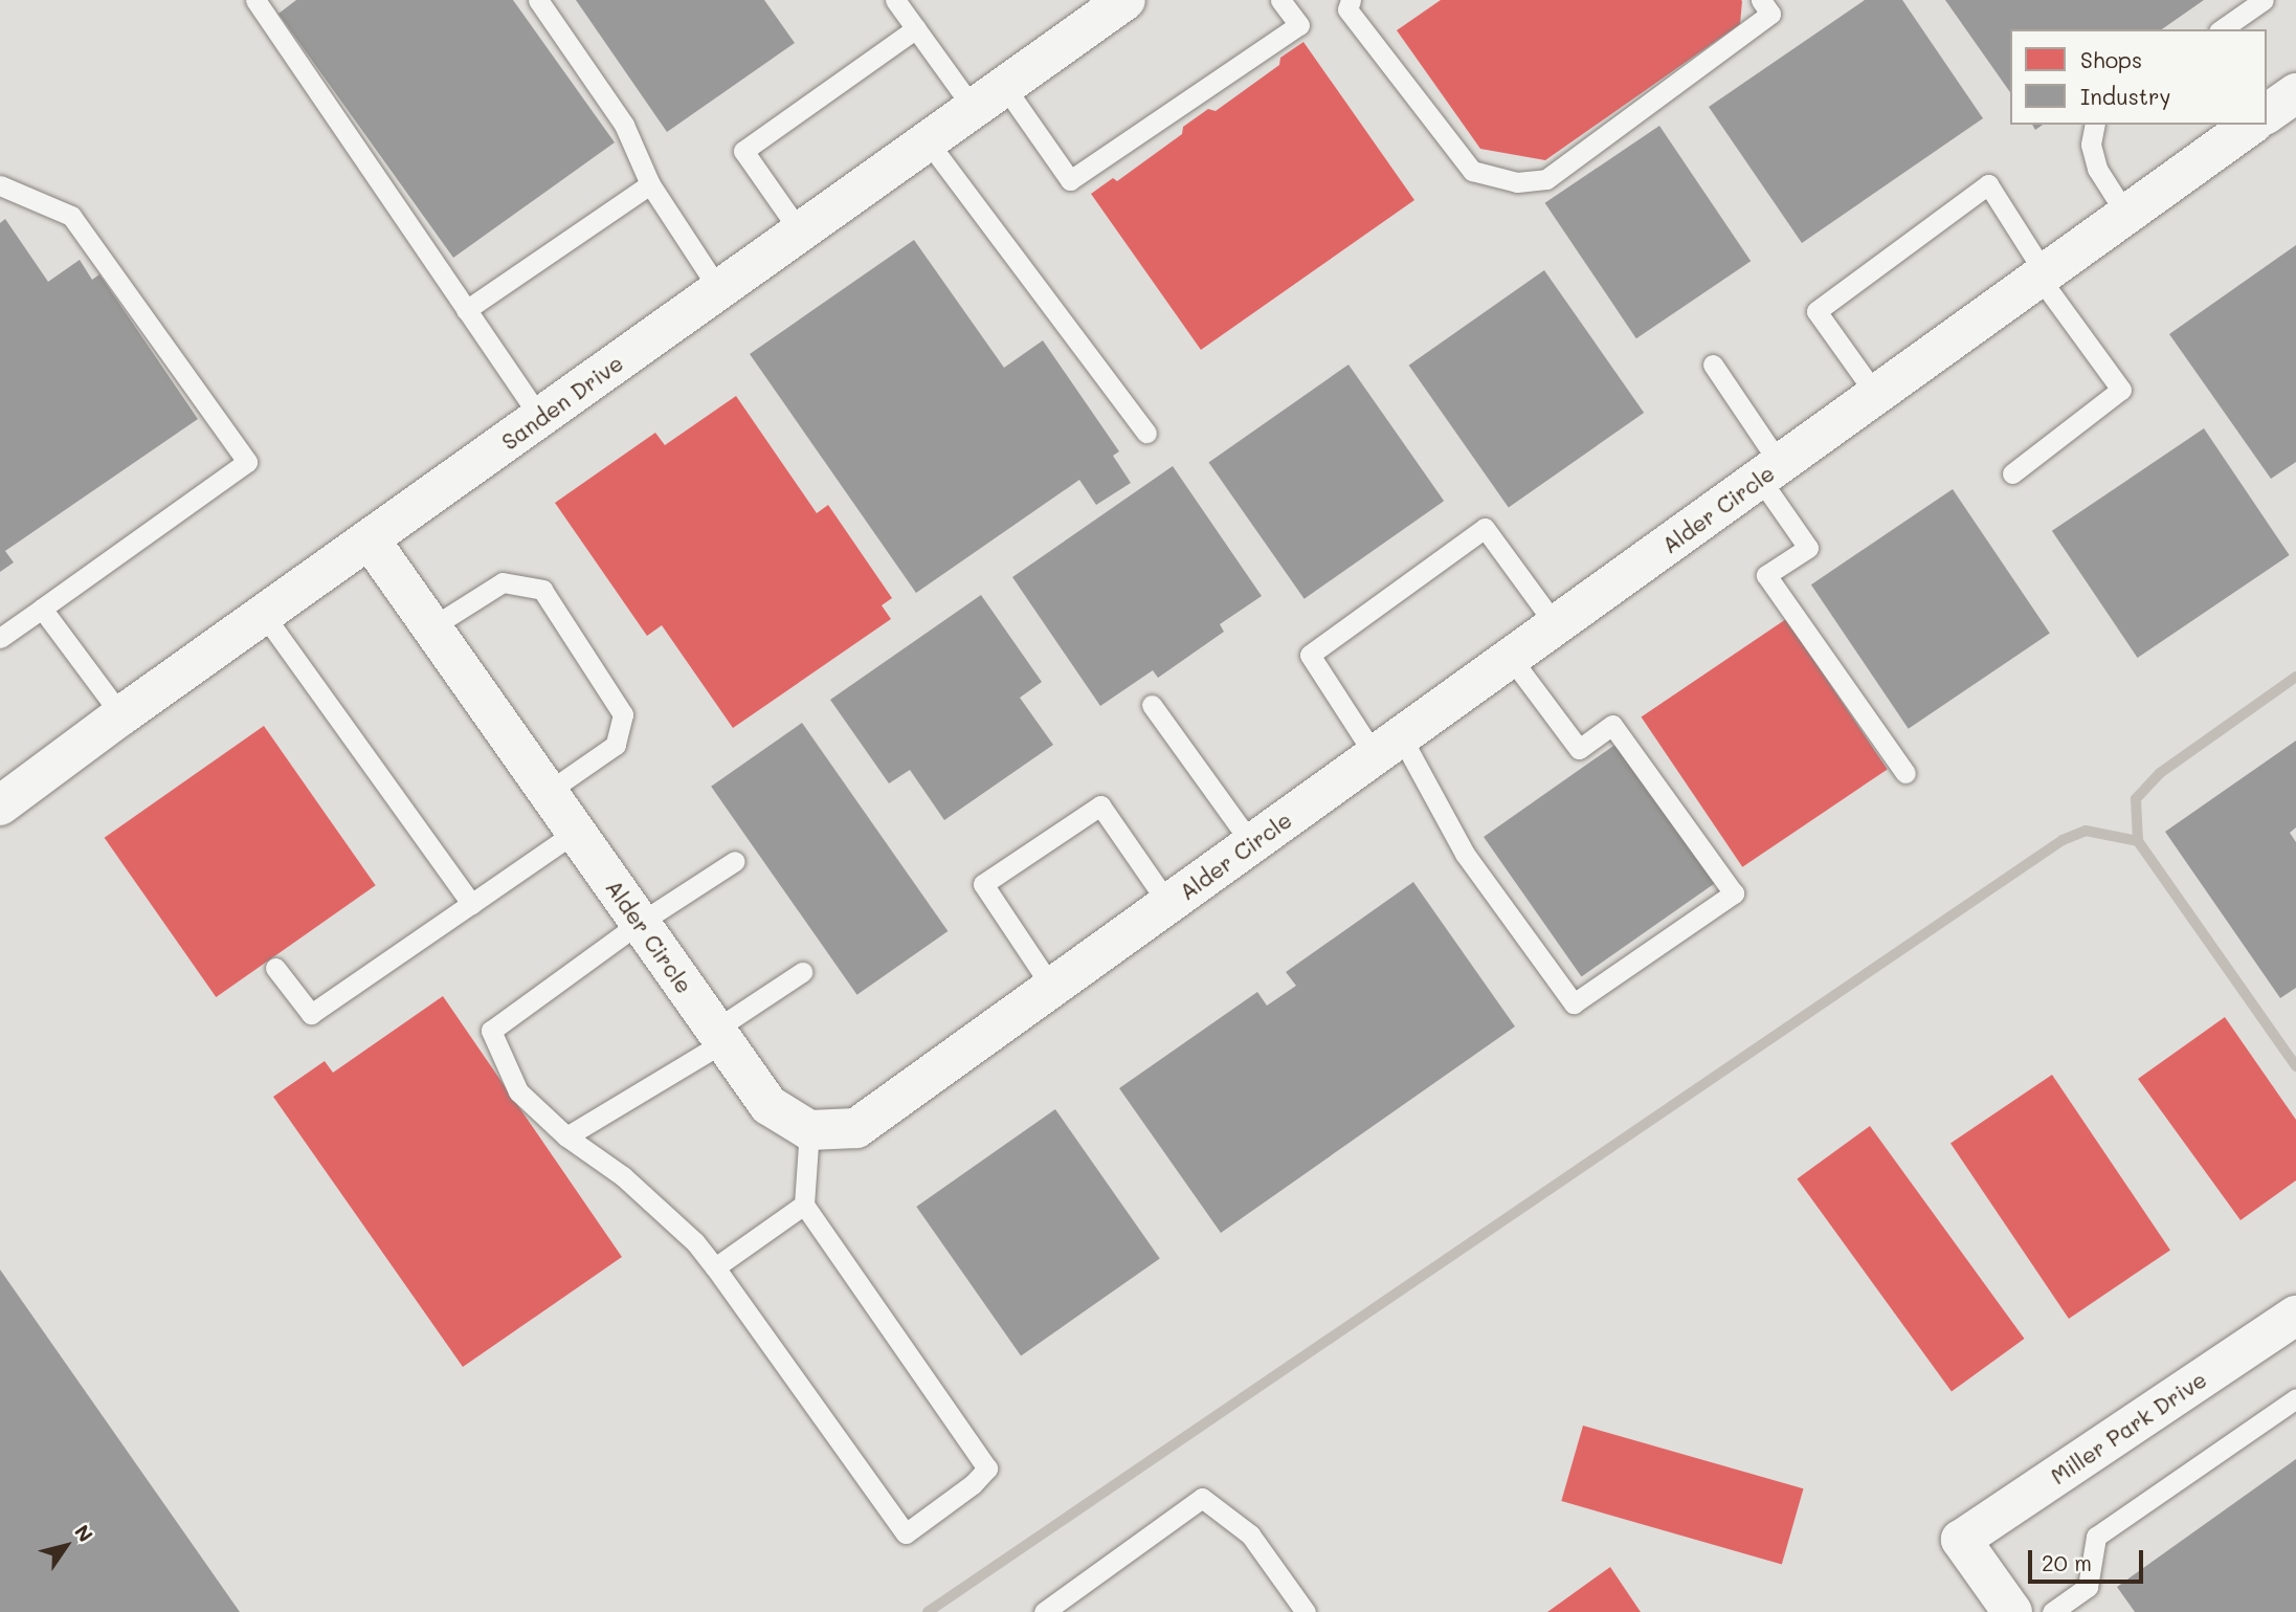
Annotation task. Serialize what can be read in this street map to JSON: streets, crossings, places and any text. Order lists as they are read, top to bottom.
{
  "streets": {
    "street": ["Sanden Drive", "Alder Circle", "Miller Park Drive"]
  },
  "crossings": [
    ["Sanden Drive", "Alder Circle"]
  ],
  "legend": ["Shops", "Industry"],
  "scale_bar": "20 m",
  "north": "top right"
}
